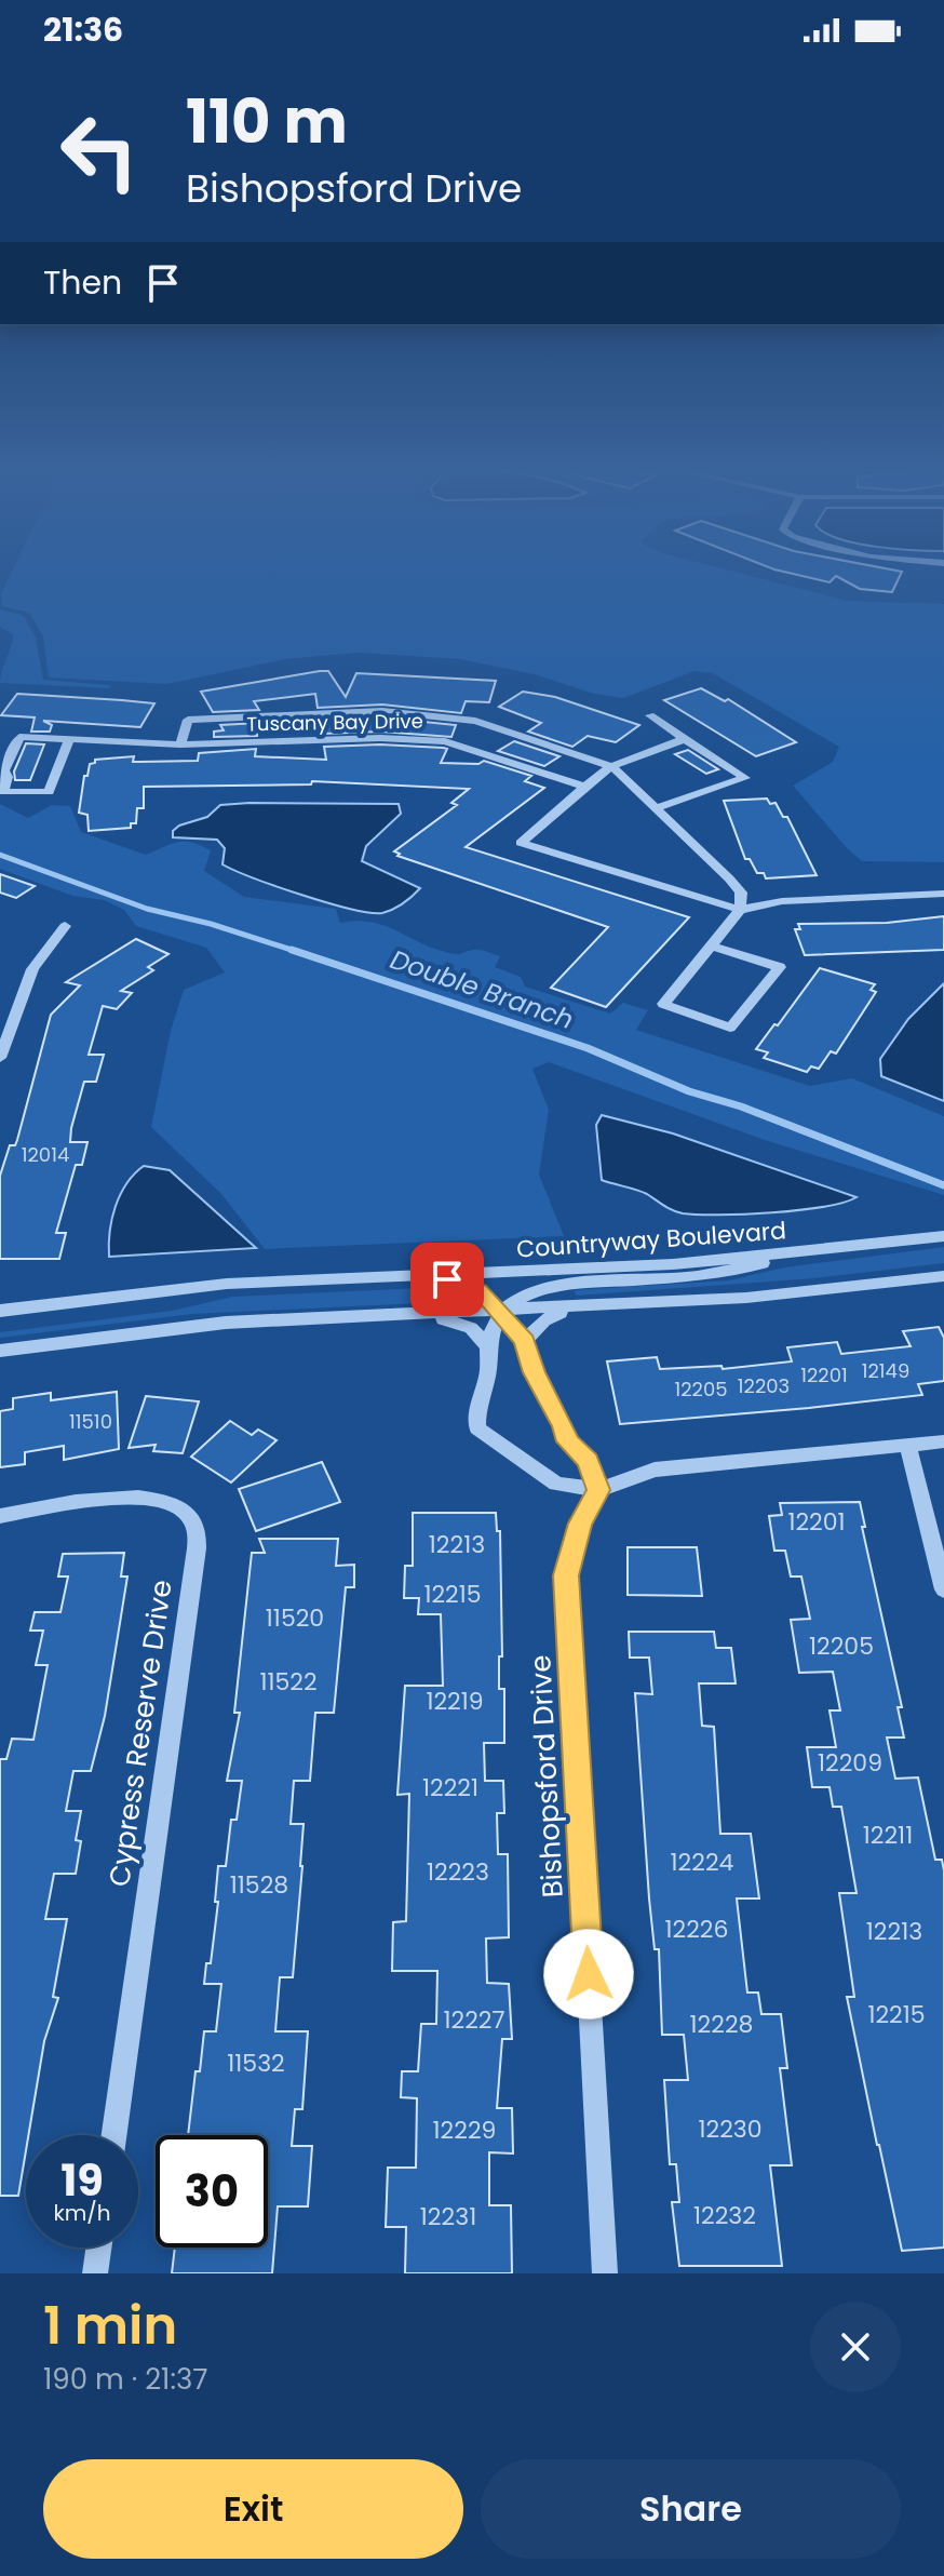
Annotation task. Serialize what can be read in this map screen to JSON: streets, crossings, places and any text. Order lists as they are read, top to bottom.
{
  "streets": {
    "street": [
      "Tuscany Bay Drive",
      "Countryway Boulevard",
      "Cypress Reserve Drive",
      "Bishopsford Drive"
    ]
  },
  "water": ["Double Branch"],
  "house_numbers": [
    "12014",
    "12149",
    "12201",
    "12203",
    "12205",
    "11510",
    "12201",
    "12213",
    "12215",
    "11520",
    "12205",
    "11522",
    "12219",
    "12209",
    "12221",
    "12211",
    "12224",
    "12223",
    "11528",
    "12226",
    "12213",
    "12215",
    "12227",
    "12228",
    "11532",
    "12230",
    "12229",
    "12232",
    "12231"
  ],
  "page": {
    "status": "21:36",
    "turn": ["110 m", "Bishopsford Drive"],
    "then": "Then",
    "speed": "19 km/h",
    "limit": "30",
    "heading": ["1 min", "190 m · 21:37"],
    "buttons": ["Exit", "Share"]
  }
}
